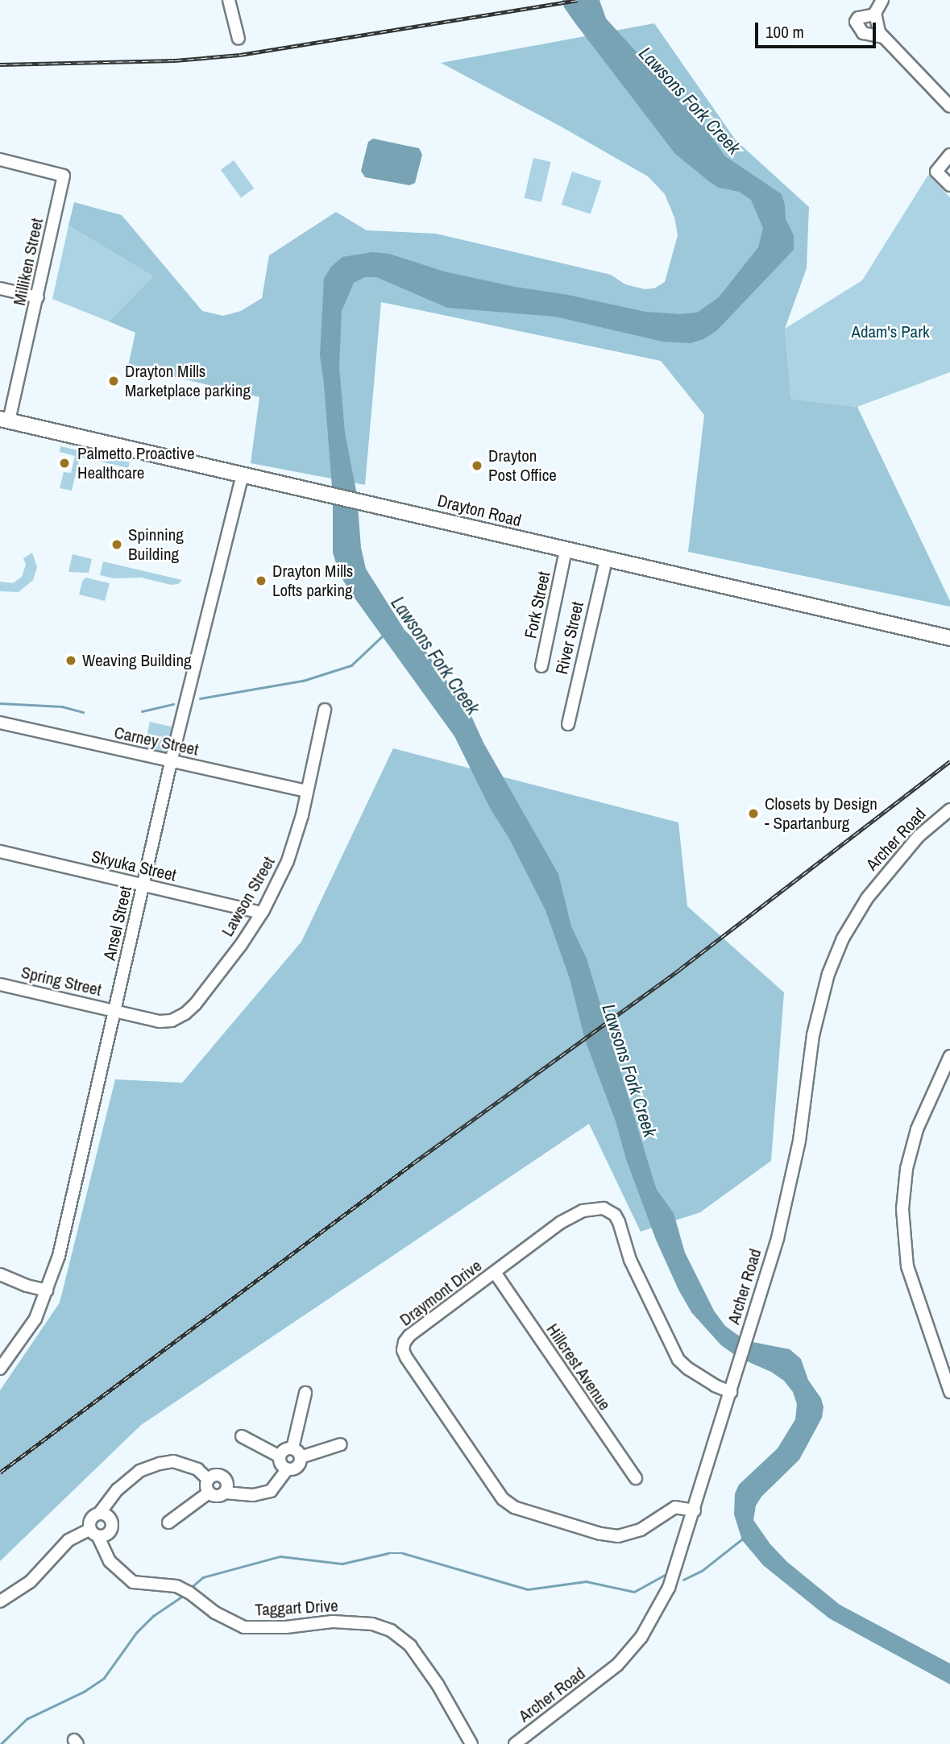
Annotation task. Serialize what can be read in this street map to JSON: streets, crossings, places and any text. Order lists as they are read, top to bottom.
{
  "streets": {
    "main road": ["Drayton Road"],
    "street": [
      "Milliken Street",
      "Fork Street",
      "River Street",
      "Carney Street",
      "Archer Road",
      "Skyuka Street",
      "Lawson Street",
      "Ansel Street",
      "Spring Street",
      "Draymont Drive",
      "Hillcrest Avenue",
      "Taggart Drive"
    ]
  },
  "crossings": [
    ["Milliken Street", "Drayton Road"],
    ["Drayton Road", "Fork Street"],
    ["Drayton Road", "River Street"],
    ["Drayton Road", "Ansel Street"],
    ["Carney Street", "Lawson Street"],
    ["Carney Street", "Ansel Street"],
    ["Archer Road", "Draymont Drive"],
    ["Skyuka Street", "Lawson Street"],
    ["Skyuka Street", "Ansel Street"],
    ["Lawson Street", "Ansel Street"],
    ["Lawson Street", "Spring Street"],
    ["Ansel Street", "Spring Street"],
    ["Draymont Drive", "Hillcrest Avenue"]
  ],
  "water": ["Lawsons Fork Creek"],
  "parks": ["Adam's Park"],
  "places": [
    "Drayton Mills Marketplace parking",
    "Palmetto Proactive Healthcare",
    "Drayton Post Office",
    "Spinning Building",
    "Drayton Mills Lofts parking",
    "Weaving Building",
    "Closets by Design - Spartanburg"
  ],
  "scale_bar": "100 m"
}
